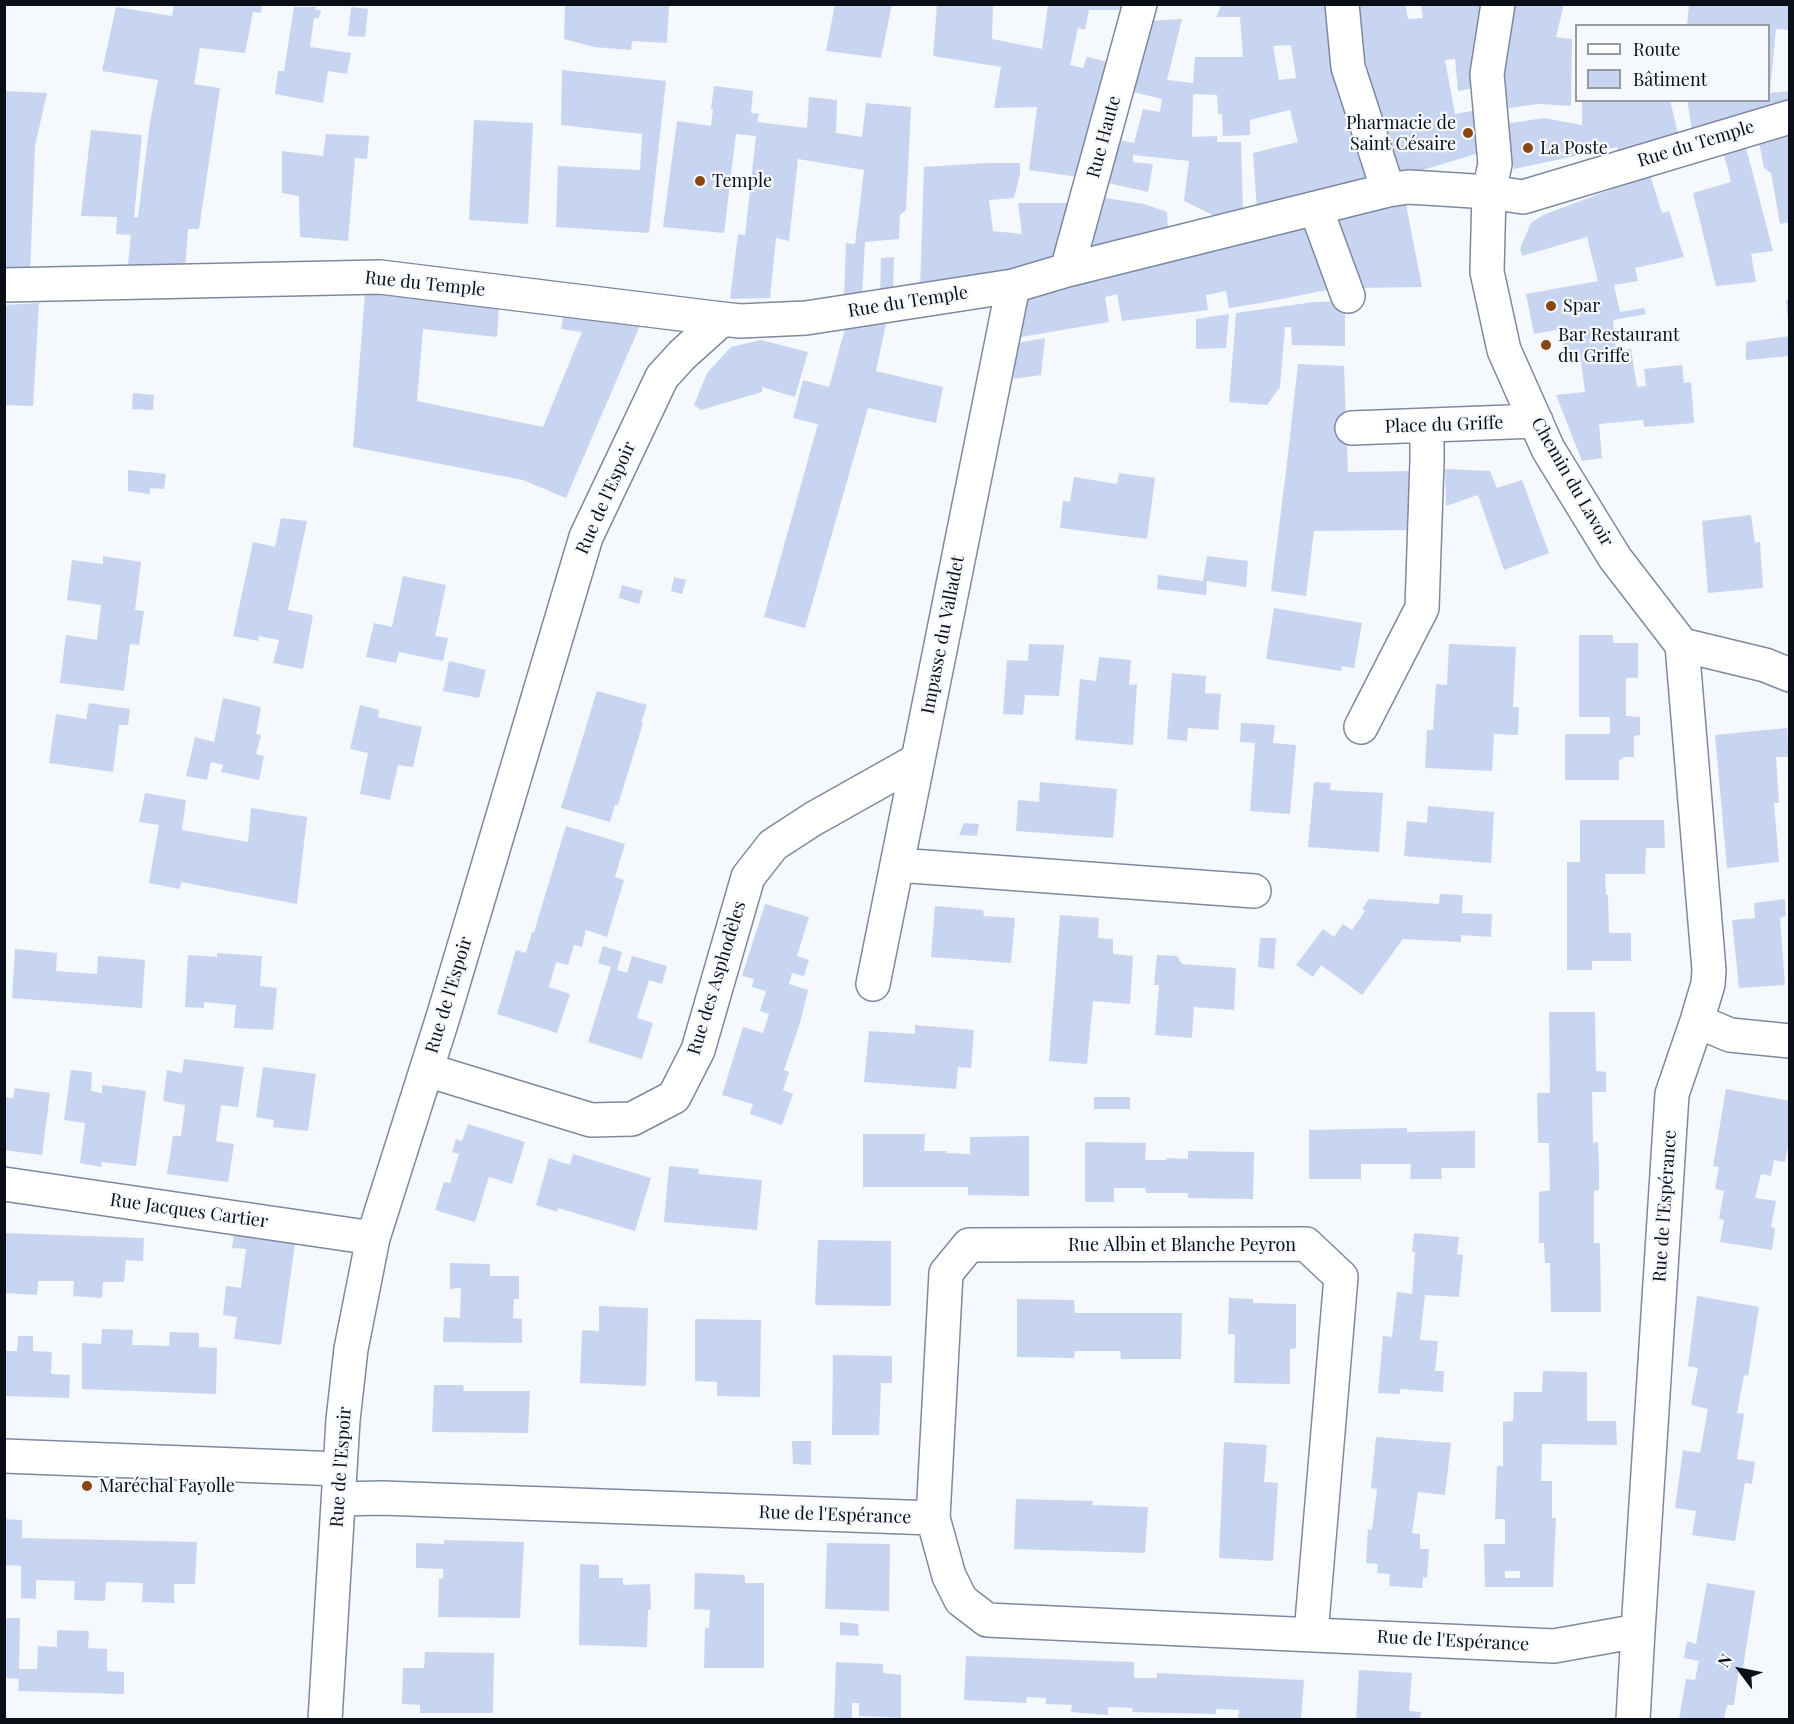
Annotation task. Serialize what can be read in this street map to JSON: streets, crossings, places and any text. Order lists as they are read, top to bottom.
{
  "streets": {
    "street": [
      "Rue Haute",
      "Rue du Temple",
      "Place du Griffe",
      "Chemin du Lavoir",
      "Rue de l'Espoir",
      "Impasse du Valladet",
      "Rue des Asphodèles",
      "Rue de l'Espérance",
      "Rue Jacques Cartier",
      "Rue Albin et Blanche Peyron"
    ]
  },
  "crossings": [
    ["Rue Haute", "Rue du Temple"],
    ["Rue du Temple", "Chemin du Lavoir"],
    ["Rue du Temple", "Rue de l'Espoir"],
    ["Rue du Temple", "Impasse du Valladet"],
    ["Place du Griffe", "Chemin du Lavoir"],
    ["Chemin du Lavoir", "Rue de l'Espérance"],
    ["Rue de l'Espoir", "Rue des Asphodèles"],
    ["Rue de l'Espoir", "Rue de l'Espérance"],
    ["Rue de l'Espoir", "Rue Jacques Cartier"],
    ["Impasse du Valladet", "Rue des Asphodèles"],
    ["Rue de l'Espérance", "Rue Albin et Blanche Peyron"]
  ],
  "places": [
    "Pharmacie de Saint Césaire",
    "La Poste",
    "Temple",
    "Spar",
    "Bar Restaurant du Griffe",
    "Maréchal Fayolle"
  ],
  "legend": ["Route", "Bâtiment"],
  "north": "top left"
}
